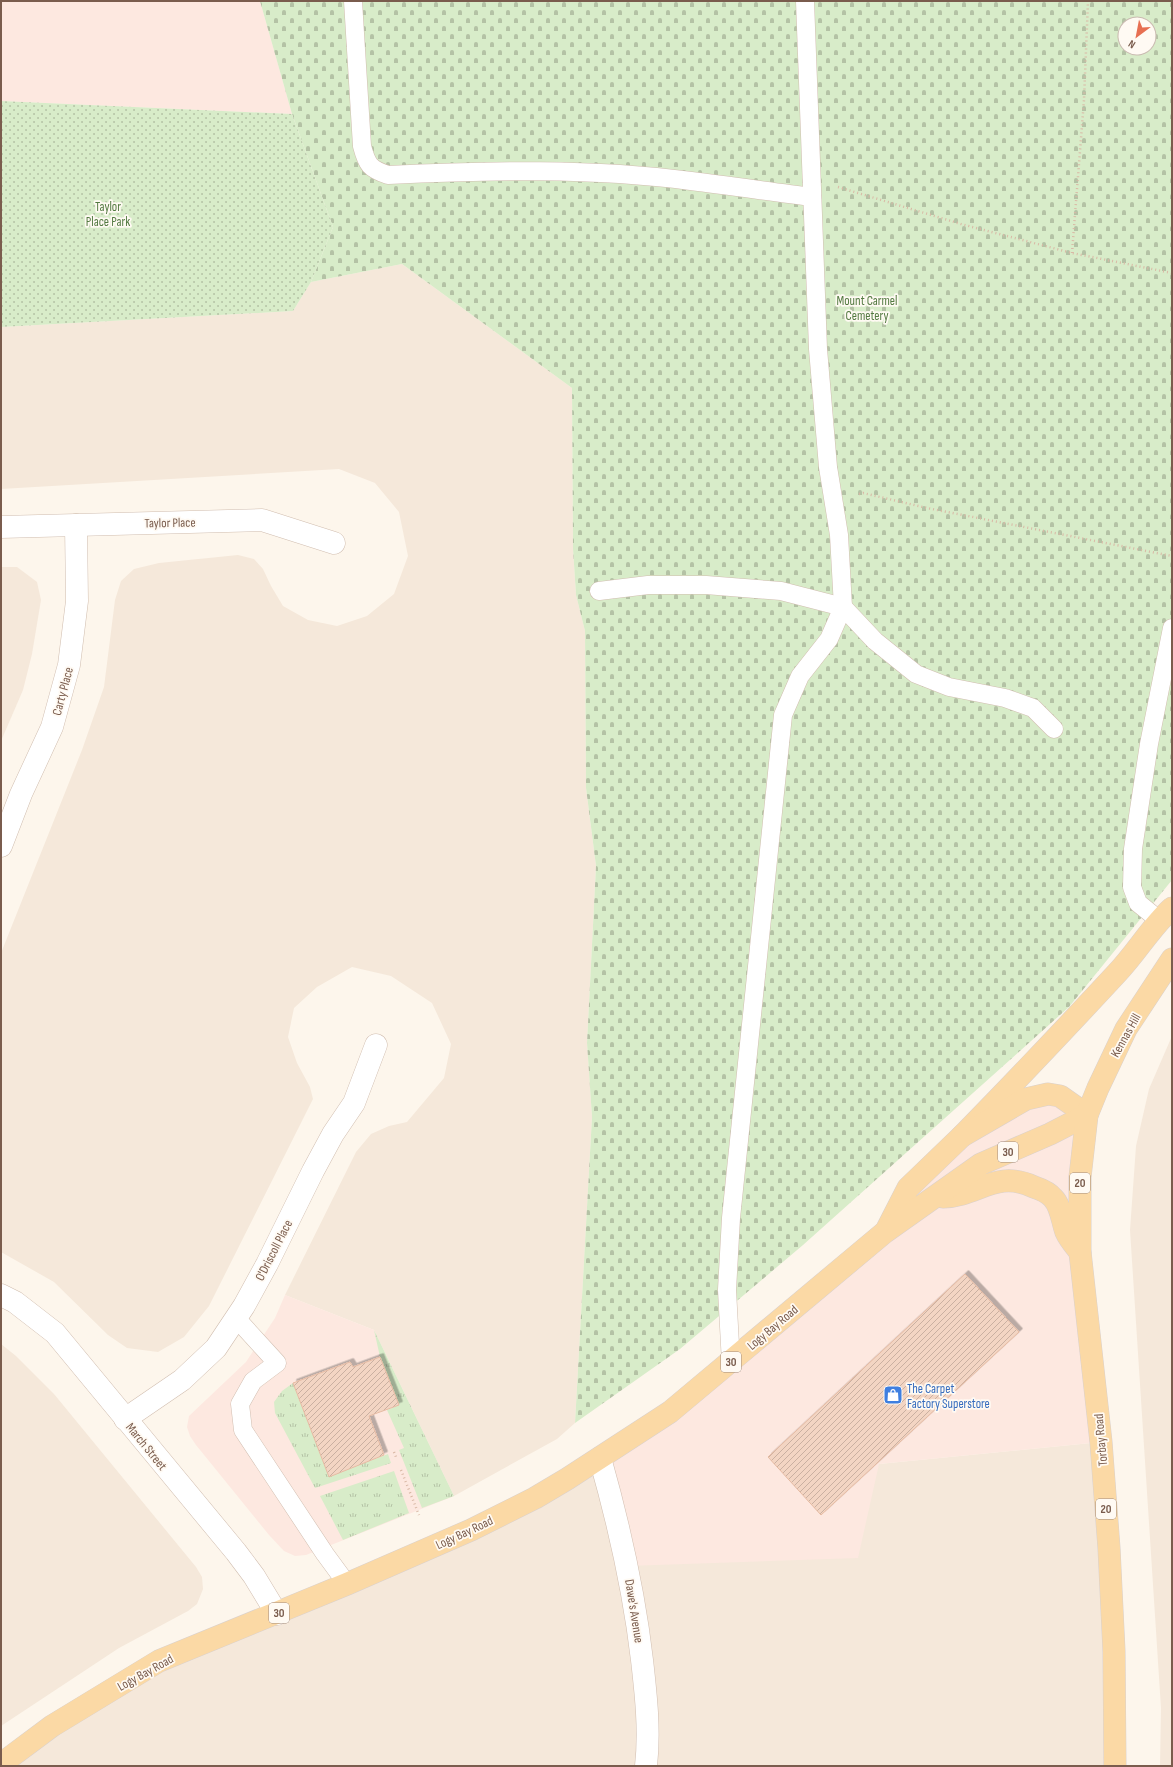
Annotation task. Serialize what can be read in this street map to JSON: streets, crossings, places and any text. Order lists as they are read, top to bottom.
{
  "streets": {
    "main road": [
      "Kennas Hill",
      "30",
      "20",
      "Logy Bay Road",
      "Torbay Road"
    ],
    "street": [
      "Taylor Place",
      "Carty Place",
      "O'Driscoll Place",
      "March Street",
      "Dawe's Avenue"
    ]
  },
  "crossings": [
    ["Taylor Place", "Carty Place"],
    ["Kennas Hill", "Logy Bay Road"],
    ["Kennas Hill", "Torbay Road"],
    ["O'Driscoll Place", "March Street"],
    ["Logy Bay Road", "Torbay Road"],
    ["Logy Bay Road", "March Street"],
    ["Logy Bay Road", "Dawe's Avenue"]
  ],
  "parks": ["Taylor Place Park", "Mount Carmel Cemetery"],
  "places": {
    "shop": ["The Carpet Factory Superstore"]
  },
  "north": "bottom left"
}
